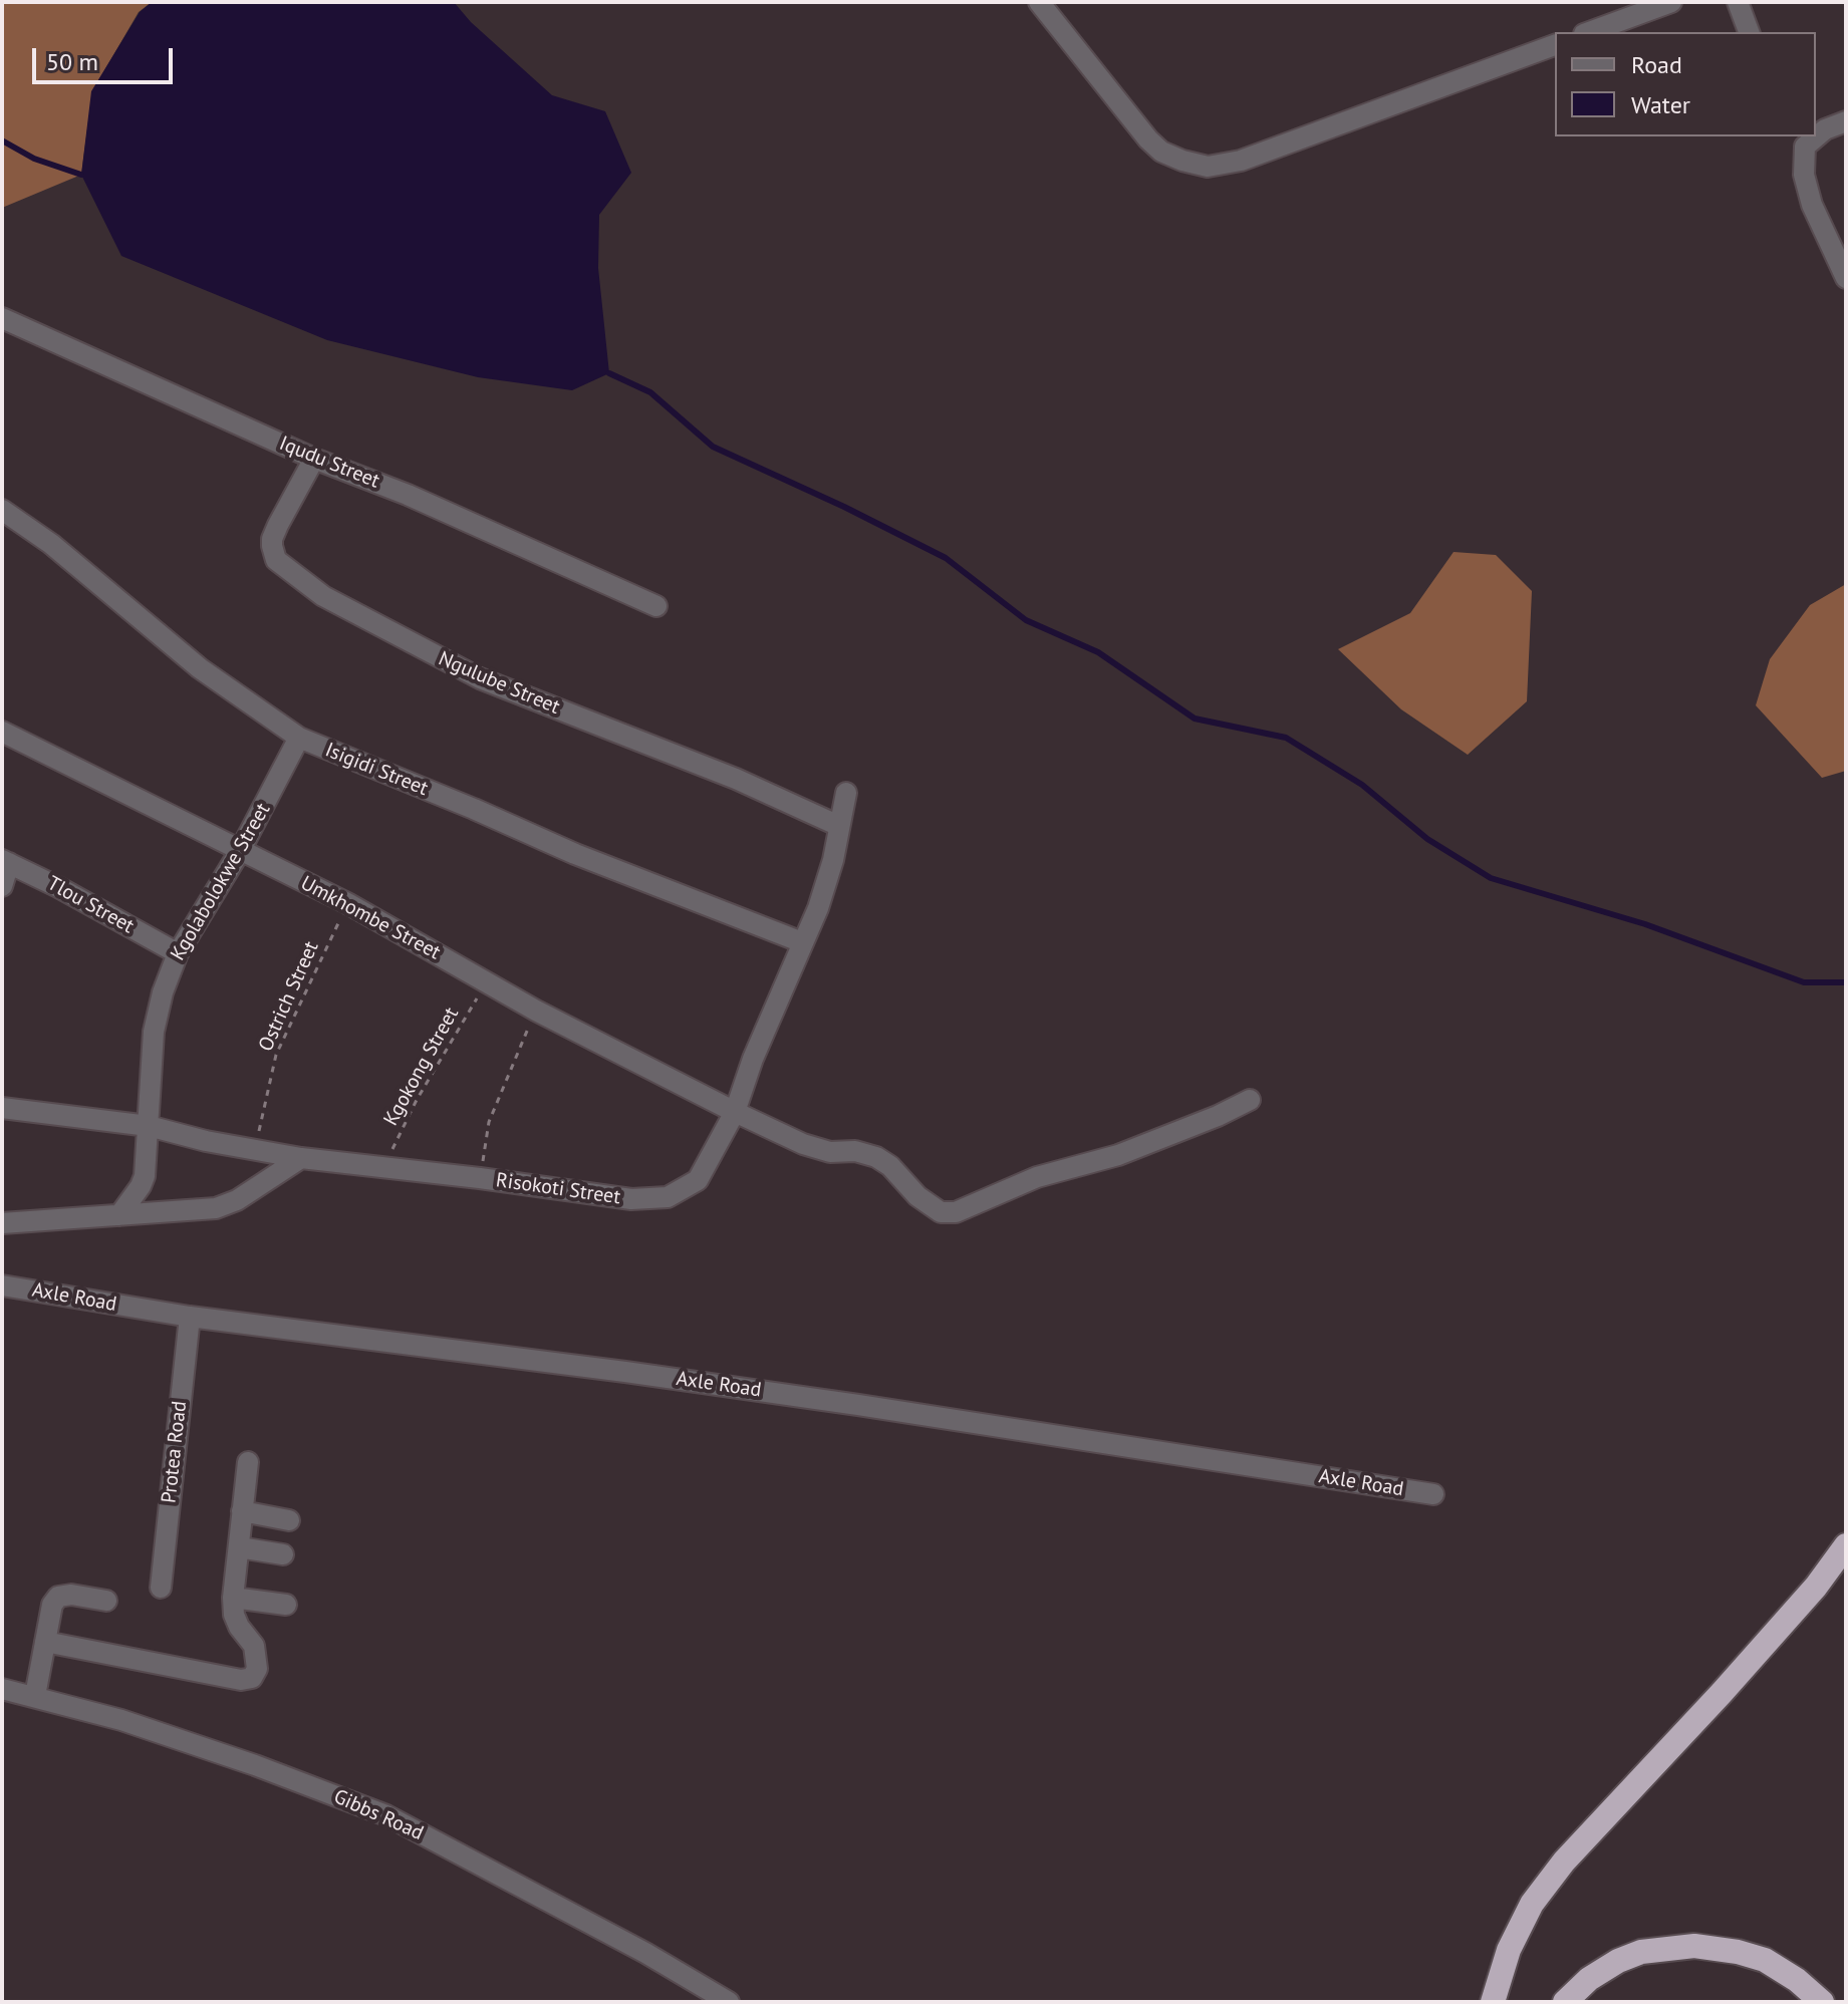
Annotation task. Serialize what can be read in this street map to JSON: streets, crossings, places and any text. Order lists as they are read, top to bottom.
{
  "streets": {
    "street": [
      "Iqudu Street",
      "Ngulube Street",
      "Isigidi Street",
      "Kgolabolokwe Street",
      "Tlou Street",
      "Umkhombe Street",
      "Risokoti Street",
      "Axle Road",
      "Protea Road",
      "Gibbs Road"
    ],
    "path": ["Ostrich Street", "Kgokong Street"]
  },
  "crossings": [
    ["Iqudu Street", "Ngulube Street"],
    ["Ngulube Street", "Risokoti Street"],
    ["Isigidi Street", "Kgolabolokwe Street"],
    ["Isigidi Street", "Risokoti Street"],
    ["Kgolabolokwe Street", "Tlou Street"],
    ["Kgolabolokwe Street", "Umkhombe Street"],
    ["Kgolabolokwe Street", "Risokoti Street"],
    ["Umkhombe Street", "Ostrich Street"],
    ["Umkhombe Street", "Kgokong Street"],
    ["Umkhombe Street", "Risokoti Street"],
    ["Ostrich Street", "Risokoti Street"],
    ["Kgokong Street", "Risokoti Street"],
    ["Axle Road", "Protea Road"]
  ],
  "legend": ["Road", "Water"],
  "scale_bar": "50 m"
}
